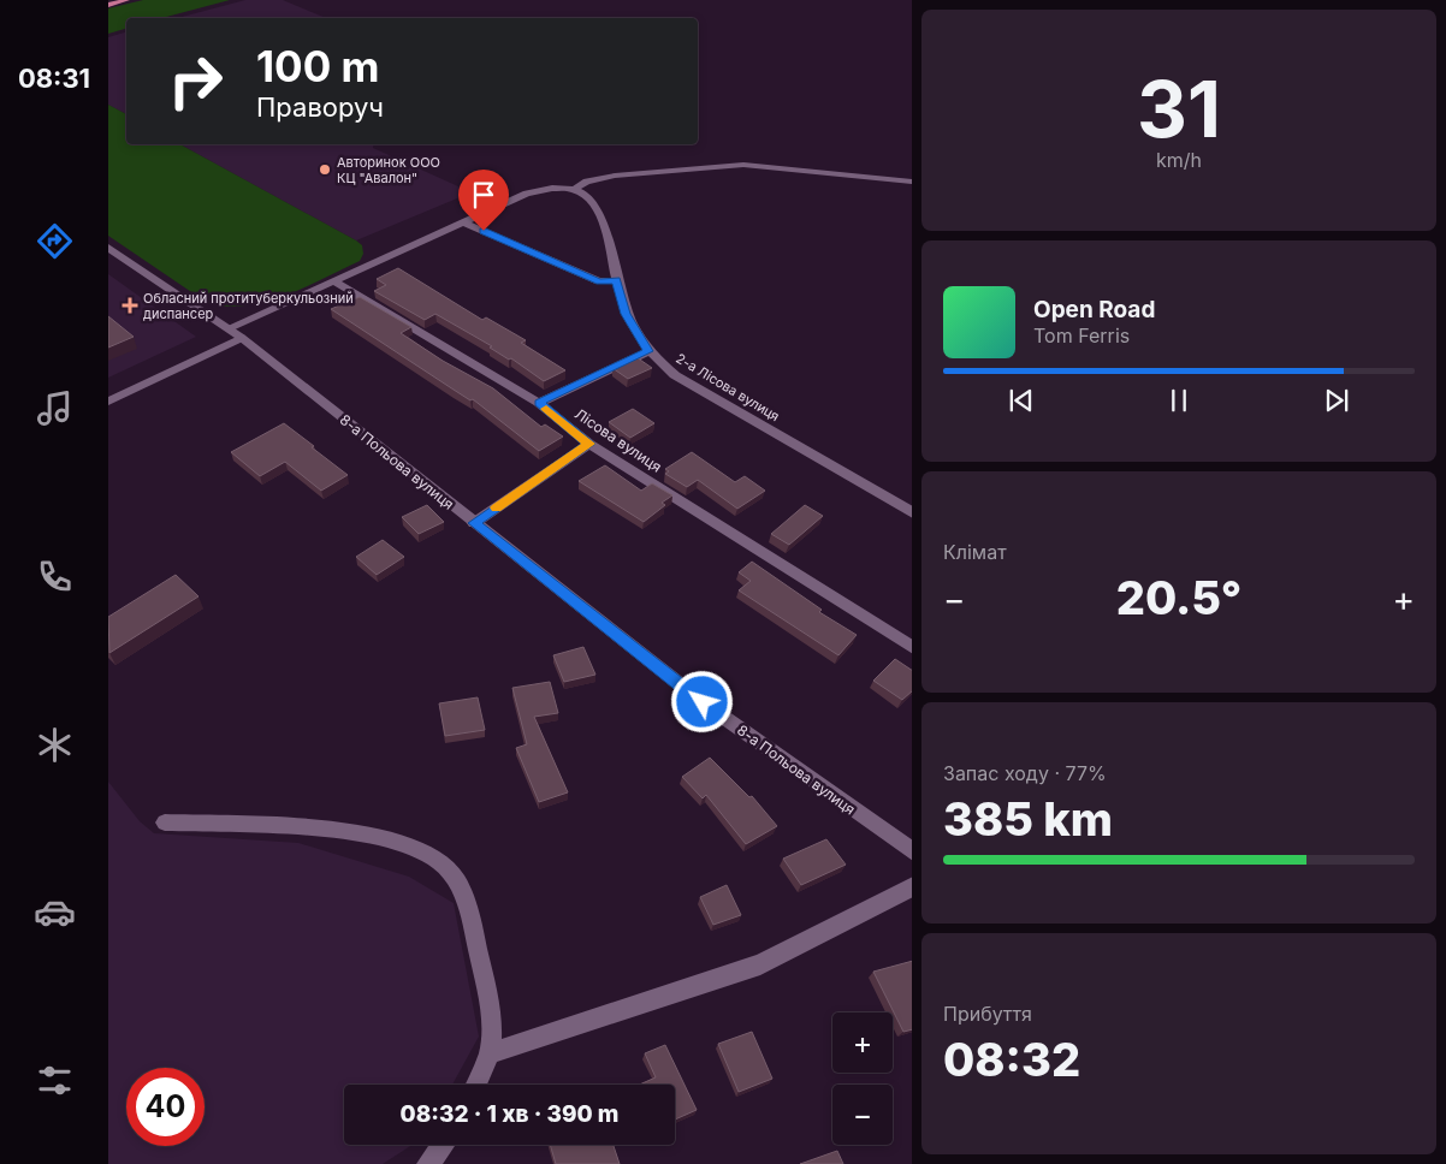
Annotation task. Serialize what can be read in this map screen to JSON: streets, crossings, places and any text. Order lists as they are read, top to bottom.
{
  "streets": {
    "street": ["2-а Лісова вулиця", "Лісова вулиця", "8-а Польова вулиця"]
  },
  "places": {
    "other": ["Авторинок ООО КЦ \"Авалон\""],
    "health": ["Обласний протитуберкульозний диспансер"]
  },
  "page": {
    "tabs": "08:31",
    "tile": [
      ["31", "km/h"],
      "Клімат",
      ["Запас ходу · 77%", "385 km"],
      ["Прибуття", "08:32"]
    ],
    "turn": ["100 m", "Праворуч"],
    "song": ["Open Road", "Tom Ferris"],
    "heat": ["−", "20.5°", "+"],
    "map_buttons": ["+", "−"],
    "limit": "40",
    "trip": "08:32 · 1 хв · 390 m"
  }
}
